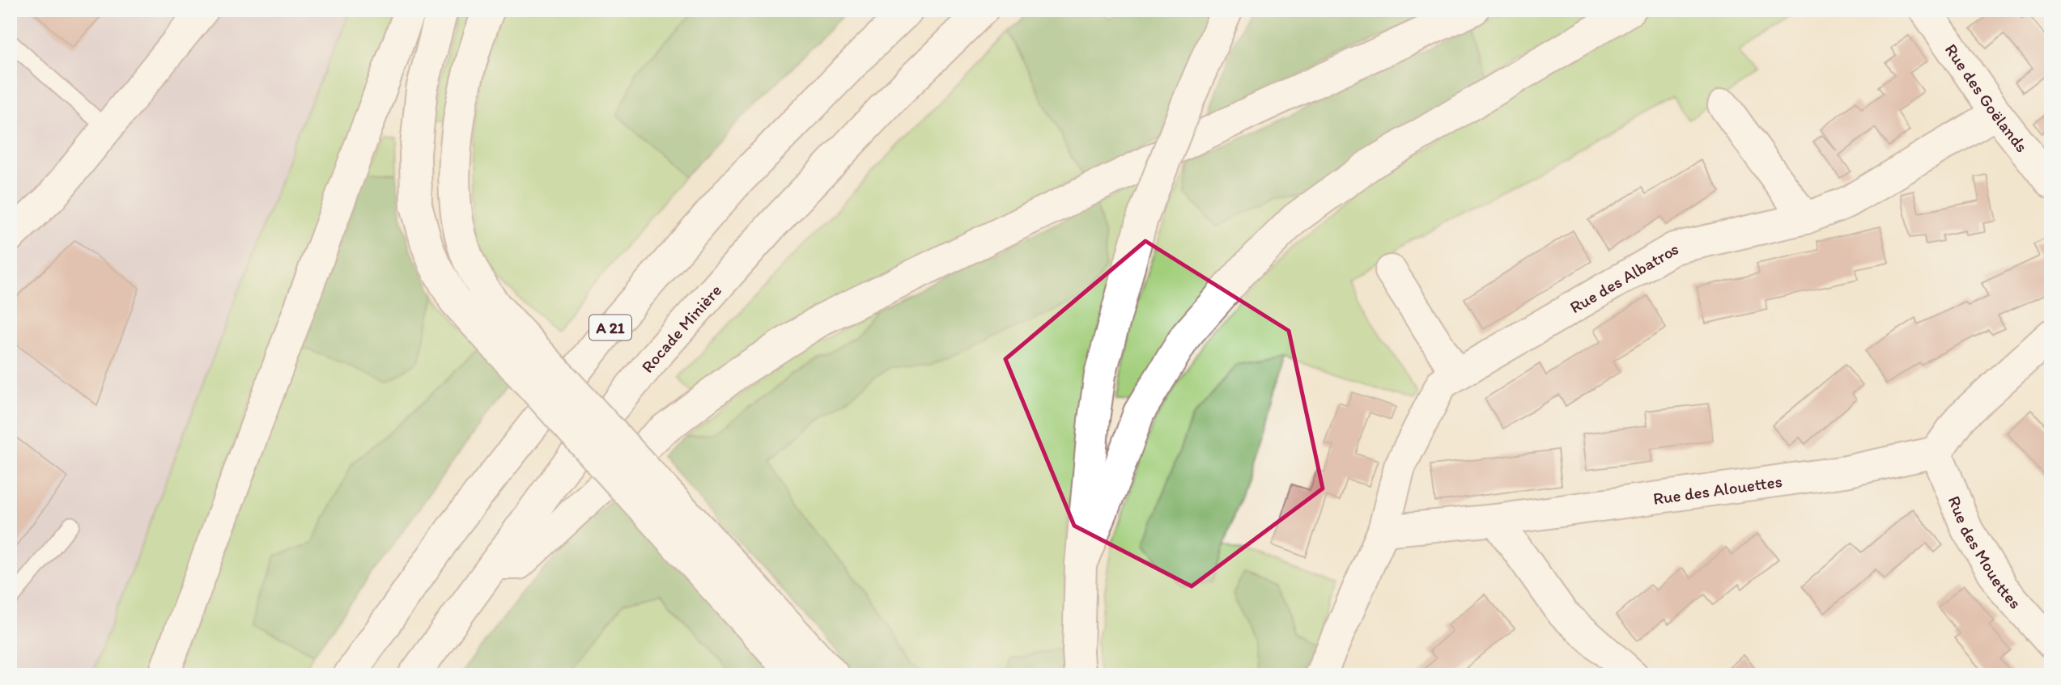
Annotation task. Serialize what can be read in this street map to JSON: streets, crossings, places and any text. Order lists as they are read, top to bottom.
{
  "streets": {
    "main road": [
      "Rue des Goëlands",
      "Rue des Albatros",
      "A 21",
      "Rocade Minière",
      "Rue des Alouettes",
      "Rue des Mouettes"
    ]
  },
  "crossings": [
    ["Rue des Goëlands", "Rue des Albatros"],
    ["Rue des Albatros", "Rue des Alouettes"],
    ["Rue des Alouettes", "Rue des Mouettes"]
  ]
}
